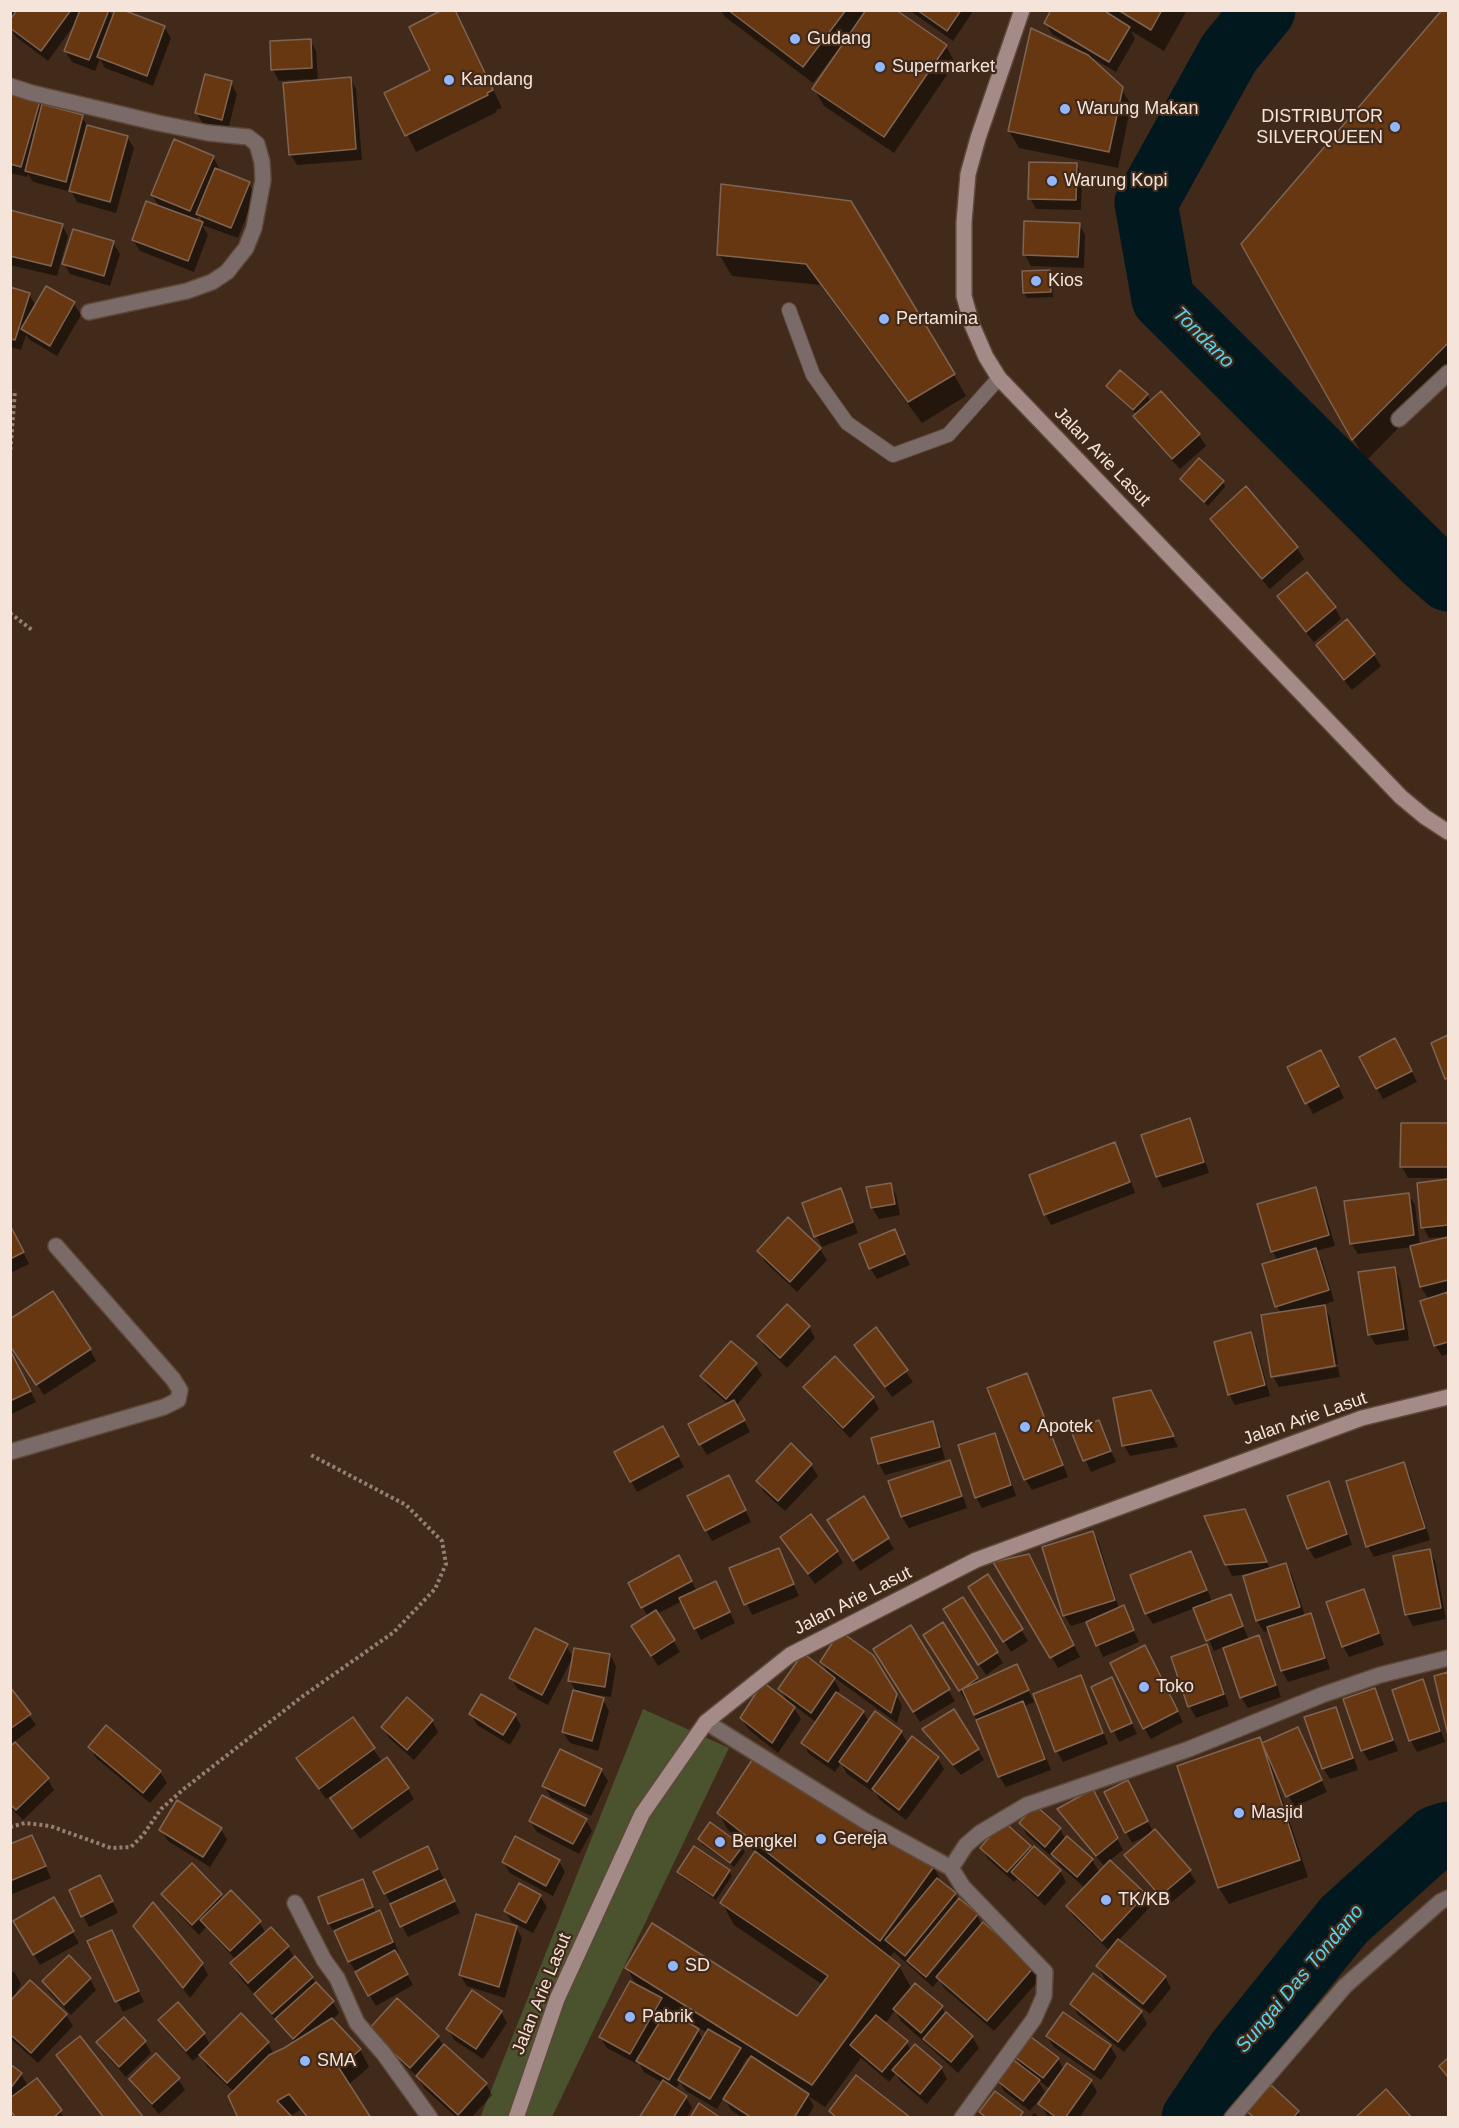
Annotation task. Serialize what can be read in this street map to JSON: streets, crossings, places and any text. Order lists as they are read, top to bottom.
{
  "streets": {
    "main road": ["Jalan Arie Lasut"]
  },
  "water": ["Tondano", "Sungai Das Tondano"],
  "places": [
    "Gudang",
    "Supermarket",
    "Kandang",
    "Warung Makan",
    "DISTRIBUTOR SILVERQUEEN",
    "Warung Kopi",
    "Kios",
    "Pertamina",
    "Apotek",
    "Toko",
    "Masjid",
    "Gereja",
    "Bengkel",
    "TK/KB",
    "SD",
    "Pabrik",
    "SMA"
  ]
}
